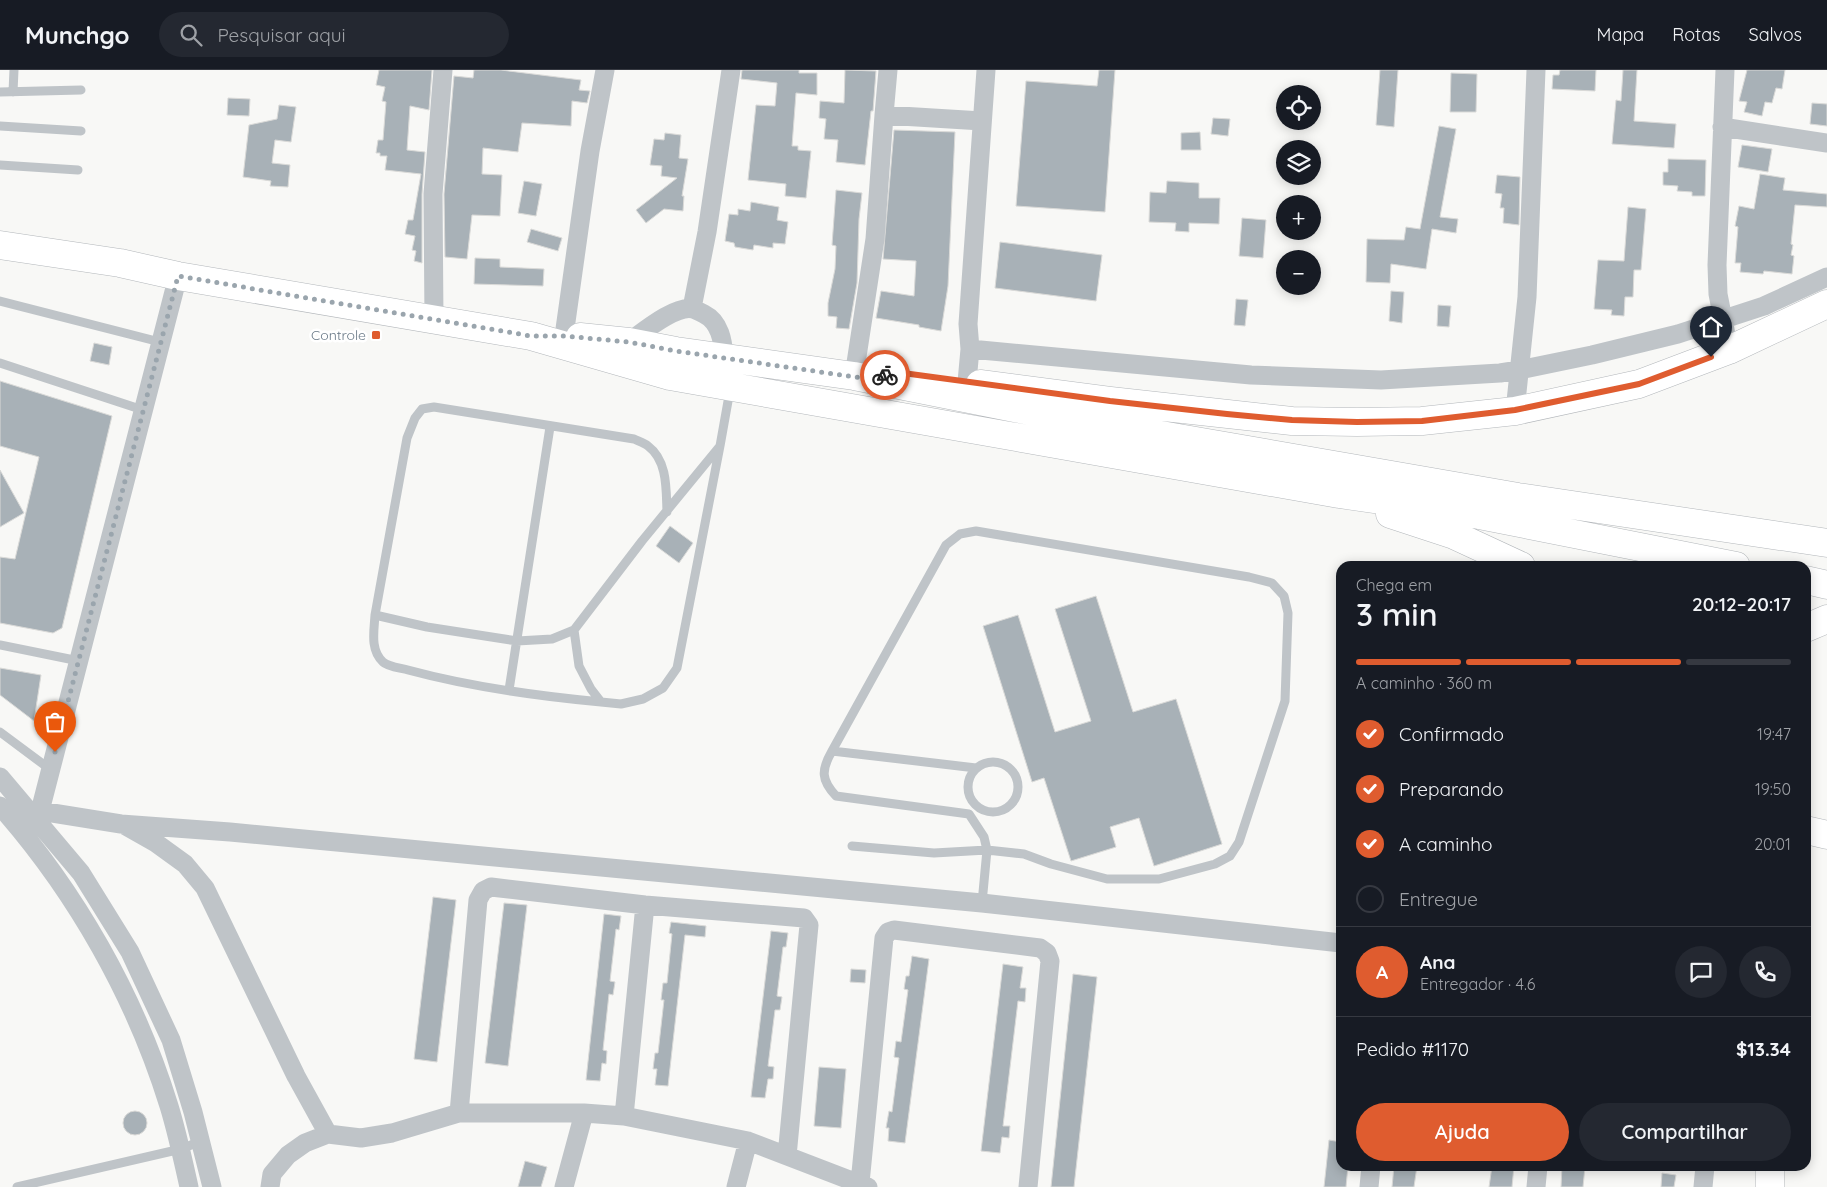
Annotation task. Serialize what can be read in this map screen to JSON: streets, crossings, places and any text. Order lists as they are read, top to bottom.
{
  "places": {
    "transit": ["Controle"]
  },
  "page": {
    "header": "Munchgo",
    "search": "Pesquisar aqui",
    "nav": ["Mapa", "Rotas", "Salvos"],
    "map_buttons": ["+", "−"],
    "heading": ["3 min", "Chega em", "20:12–20:17"],
    "panel": [
      "Ana",
      "Entregador · 4.6",
      "Pedido #1170",
      "$13.34"
    ],
    "bar": "A caminho · 360 m",
    "list": [
      ["Confirmado", "19:47"],
      ["Preparando", "19:50"],
      ["A caminho", "20:01"],
      "Entregue"
    ],
    "round": "A",
    "buttons": ["Ajuda", "Compartilhar"]
  }
}
